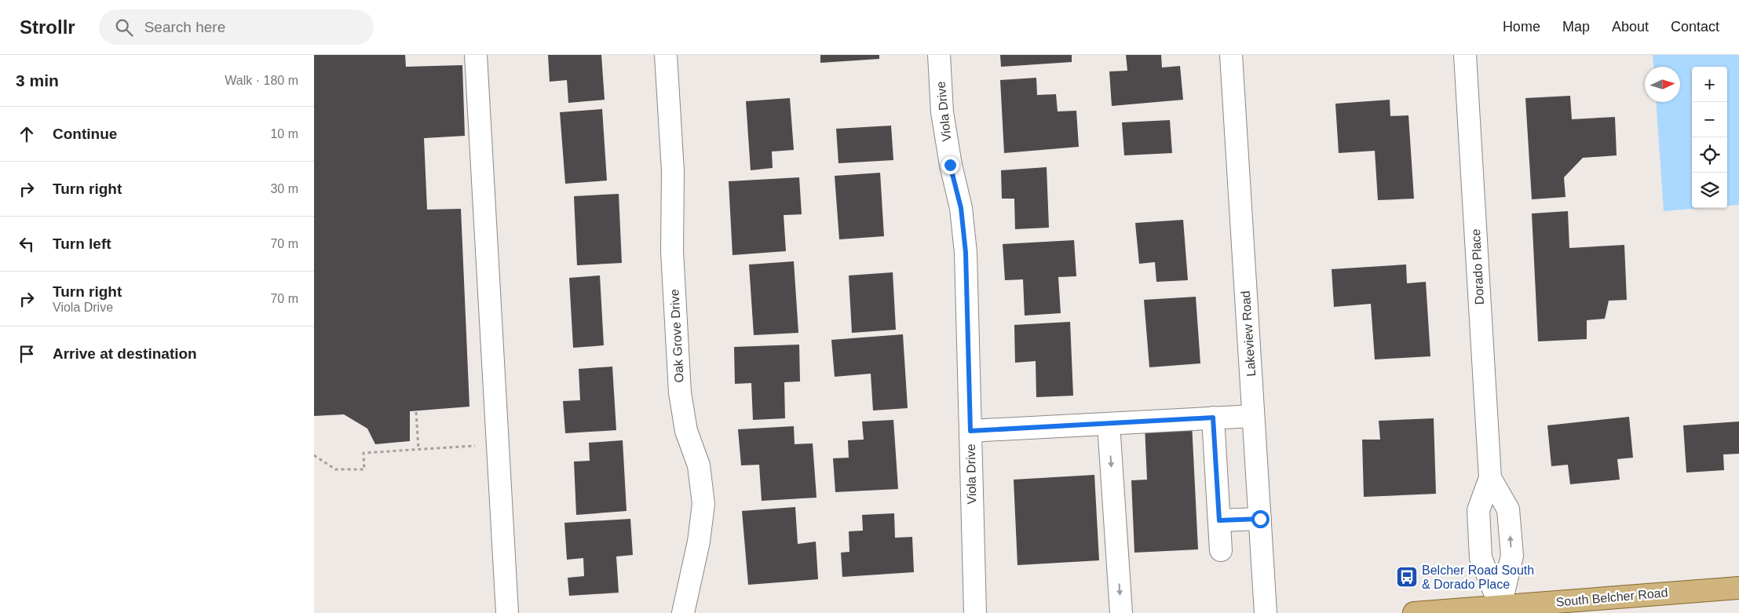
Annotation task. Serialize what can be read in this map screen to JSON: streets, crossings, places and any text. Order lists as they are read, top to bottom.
{
  "streets": {
    "main road": ["South Belcher Road"],
    "street": [
      "Viola Drive",
      "Dorado Place",
      "Lakeview Road",
      "Oak Grove Drive"
    ]
  },
  "crossings": [
    ["Dorado Place", "South Belcher Road"]
  ],
  "places": {
    "bus stop": ["Belcher Road South & Dorado Place"]
  },
  "north": "right",
  "page": {
    "header": "Strollr",
    "search": "Search here",
    "nav": [
      "Home",
      "Map",
      "About",
      "Contact"
    ],
    "heading": ["3 min", "Walk · 180 m"],
    "map_buttons": ["+", "−"],
    "list": [
      ["Continue", "10 m"],
      ["Turn right", "30 m"],
      ["Turn left", "70 m"],
      ["Turn right", "Viola Drive", "70 m"],
      "Arrive at destination"
    ]
  }
}
